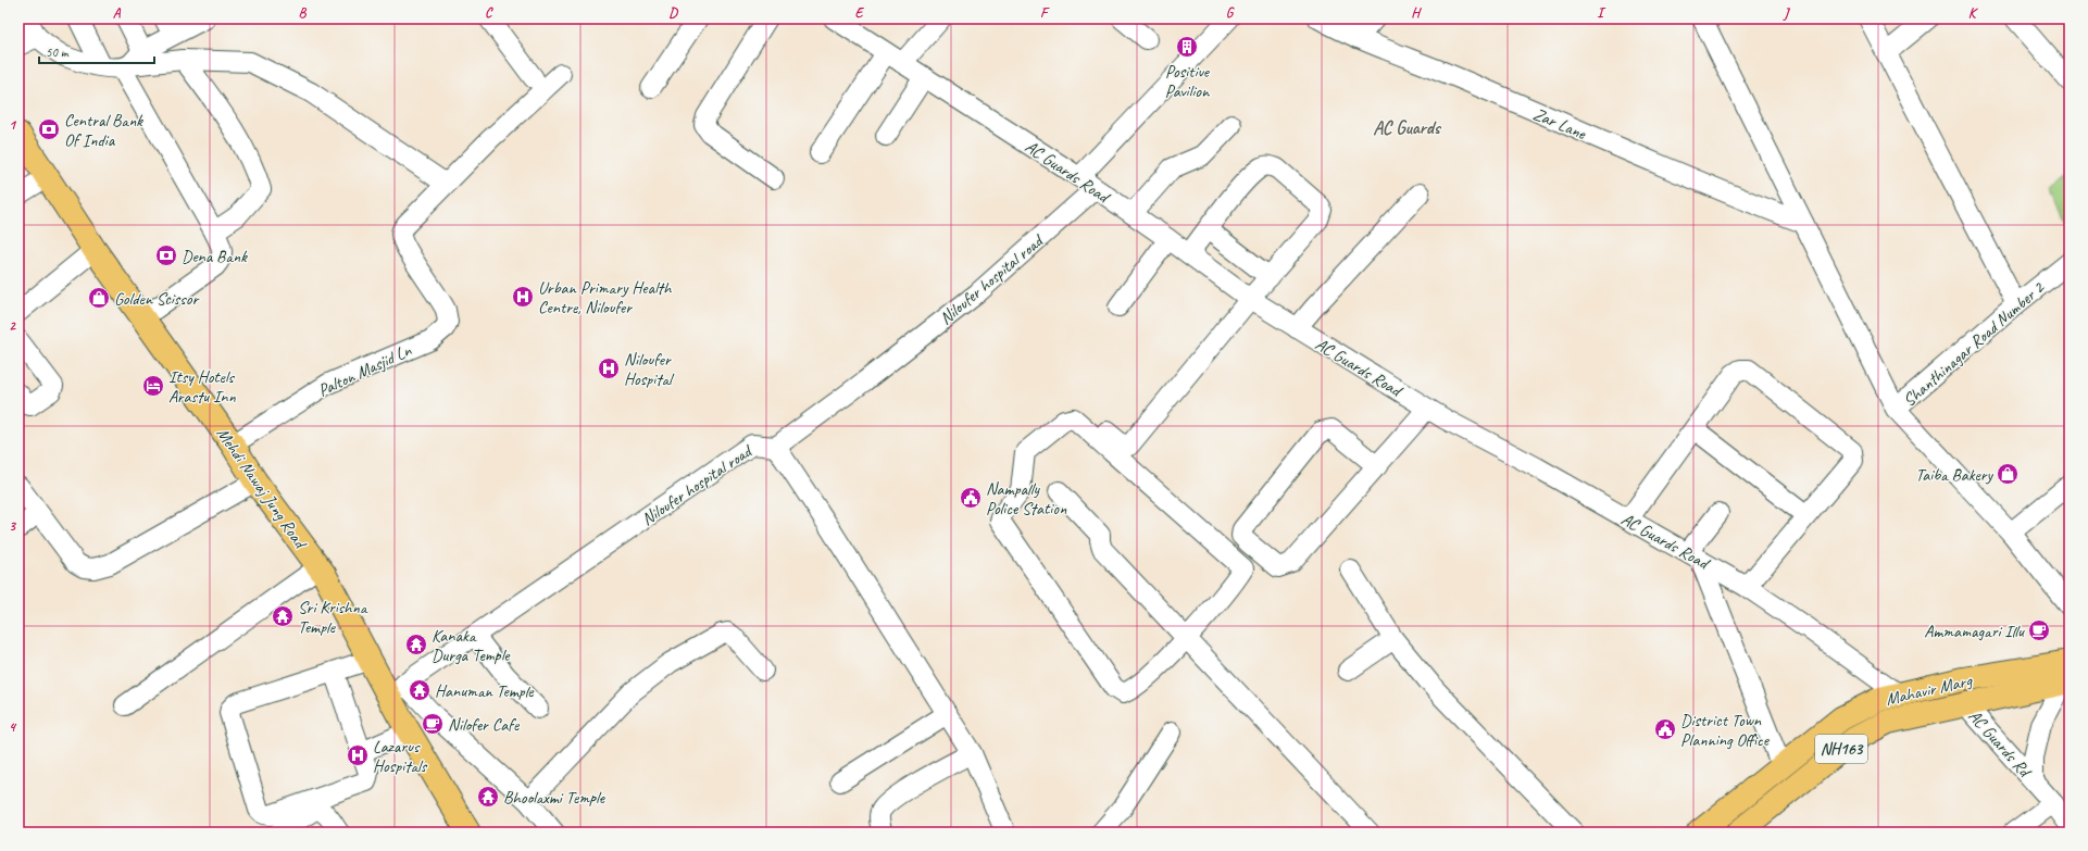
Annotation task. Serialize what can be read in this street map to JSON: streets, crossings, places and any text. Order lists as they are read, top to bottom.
{
  "streets": {
    "main road": ["Mehdi Nawaj Jung Road", "Mahavir Marg", "NH163"],
    "street": [
      "Zar Lane",
      "AC Guards Road",
      "Niloufer hospital road",
      "Shanthinagar Road Number 2",
      "Palton Masjid Ln",
      "AC Guards Rd"
    ]
  },
  "crossings": [
    ["AC Guards Road", "Niloufer hospital road"],
    ["AC Guards Road", "Mahavir Marg"],
    ["Niloufer hospital road", "Mehdi Nawaj Jung Road"],
    ["Palton Masjid Ln", "Mehdi Nawaj Jung Road"],
    ["Mahavir Marg", "AC Guards Rd"]
  ],
  "districts": ["AC Guards"],
  "places": {
    "building": ["Positive Pavilion"],
    "bank": ["Central Bank Of India", "Dena Bank"],
    "hospital": ["Urban Primary Health Centre, Niloufer", "Niloufer Hospital", "Lazarus Hospitals"],
    "shop": ["Golden Scissor", "Taiba Bakery"],
    "hotel": ["Itsy Hotels Arastu Inn"],
    "public building": ["Nampally Police Station", "District Town Planning Office"],
    "temple": [
      "Sri Krishna Temple",
      "Kanaka Durga Temple",
      "Hanuman Temple",
      "Bhoolaxmi Temple"
    ],
    "cafe": ["Ammamagari Illu", "Nilofer Cafe"]
  },
  "scale_bar": "50 m",
  "grid": {
    "columns": [
      "A",
      "B",
      "C",
      "D",
      "E",
      "F",
      "G",
      "H",
      "I",
      "J",
      "K"
    ],
    "rows": [
      "1",
      "2",
      "3",
      "4"
    ]
  }
}
